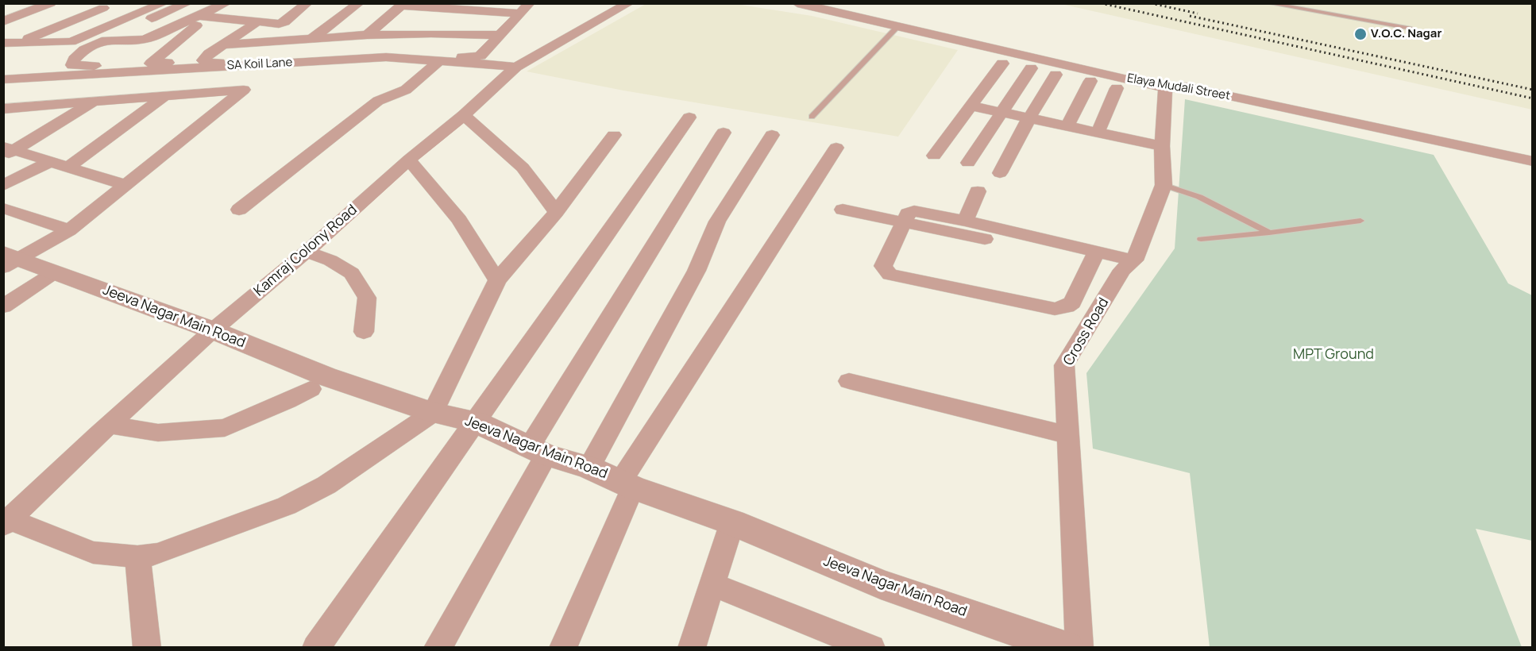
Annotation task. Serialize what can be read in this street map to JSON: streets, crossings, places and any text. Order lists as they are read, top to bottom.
{
  "streets": {
    "street": [
      "SA Koil Lane",
      "Elaya Mudali Street",
      "Kamraj Colony Road",
      "Jeeva Nagar Main Road",
      "Cross Road"
    ]
  },
  "crossings": [
    ["SA Koil Lane", "Kamraj Colony Road"],
    ["Elaya Mudali Street", "Cross Road"],
    ["Kamraj Colony Road", "Jeeva Nagar Main Road"]
  ],
  "parks": ["MPT Ground"],
  "places": ["V.O.C. Nagar"]
}
